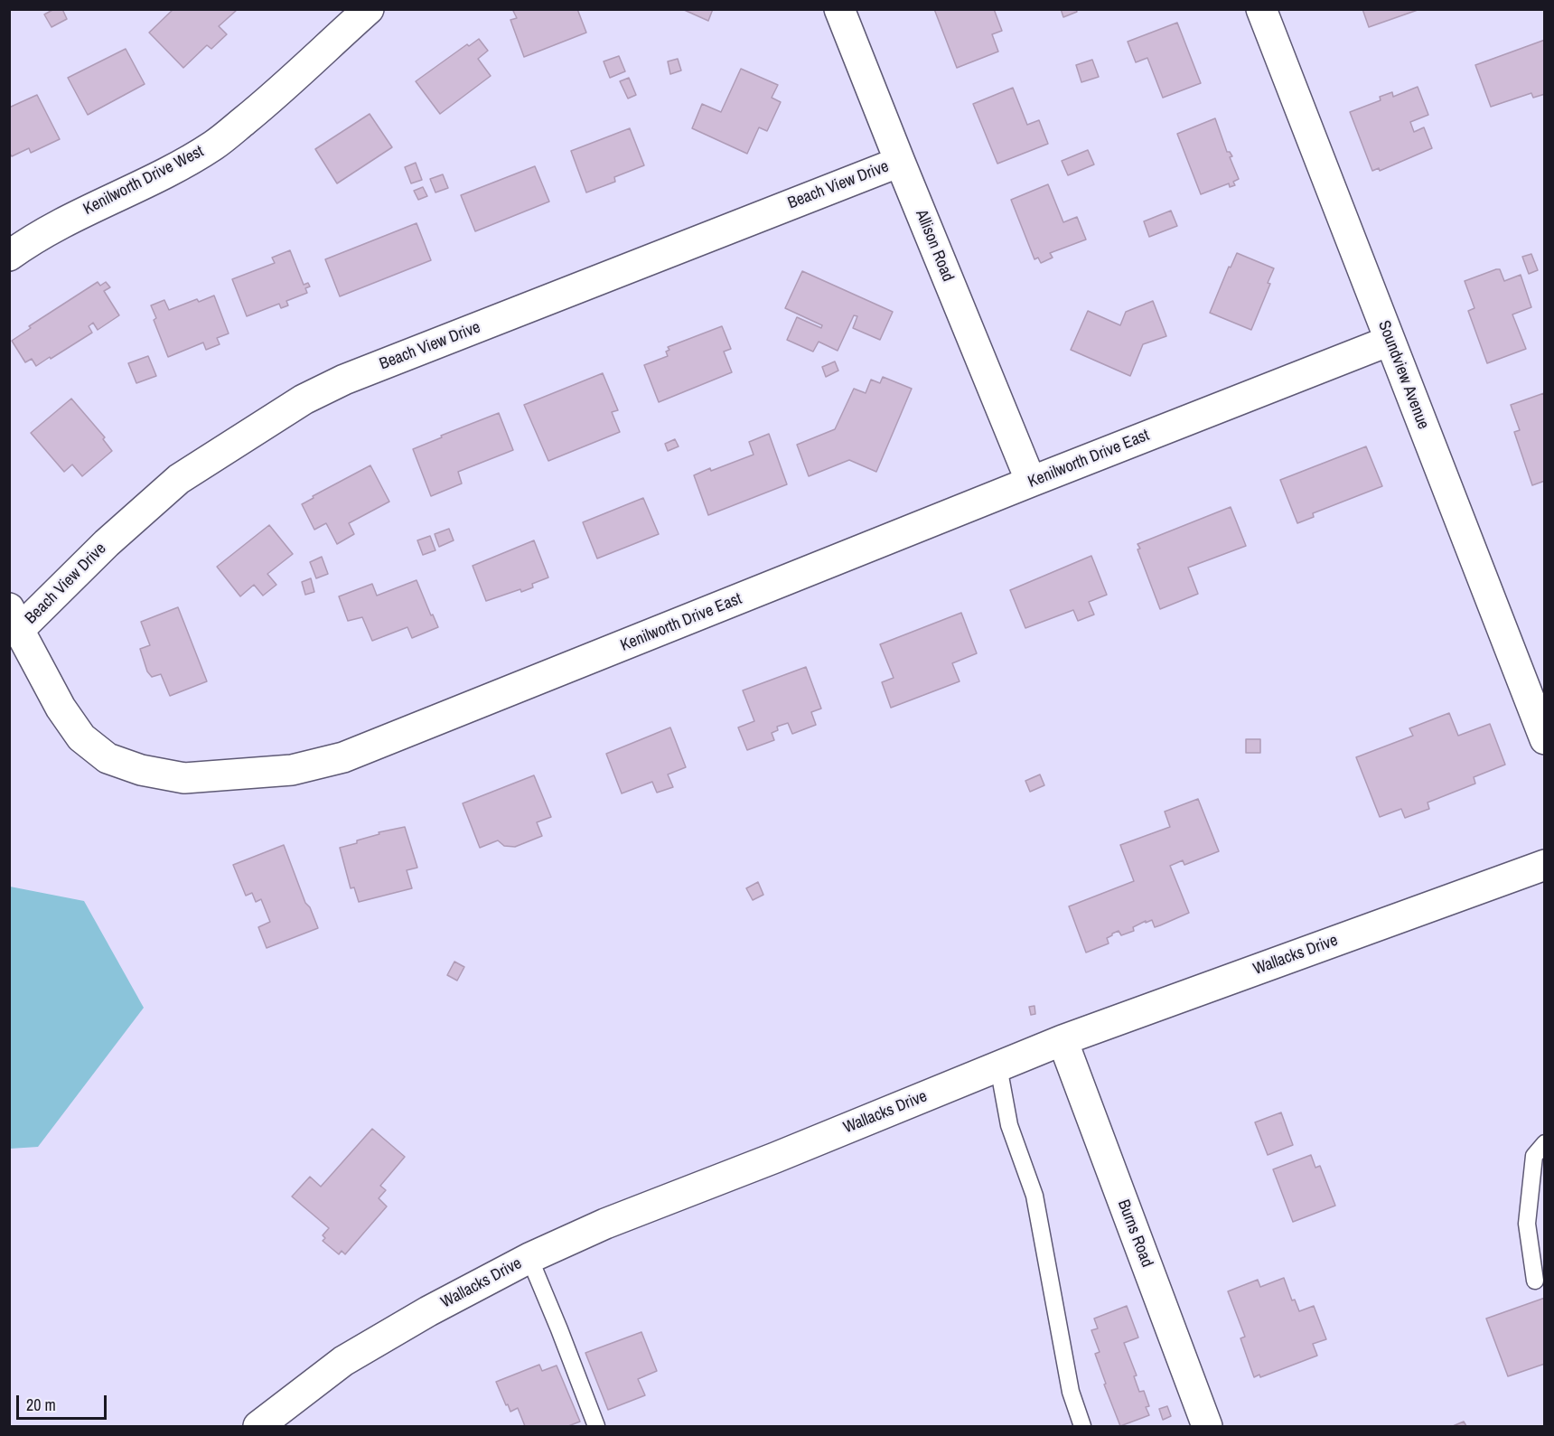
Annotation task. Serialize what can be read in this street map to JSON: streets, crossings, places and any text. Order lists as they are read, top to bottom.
{
  "streets": {
    "street": [
      "Kenilworth Drive West",
      "Beach View Drive",
      "Allison Road",
      "Soundview Avenue",
      "Kenilworth Drive East",
      "Wallacks Drive",
      "Burns Road"
    ]
  },
  "crossings": [
    ["Beach View Drive", "Allison Road"],
    ["Beach View Drive", "Kenilworth Drive East"],
    ["Allison Road", "Kenilworth Drive East"],
    ["Soundview Avenue", "Kenilworth Drive East"],
    ["Wallacks Drive", "Burns Road"]
  ],
  "scale_bar": "20 m"
}
